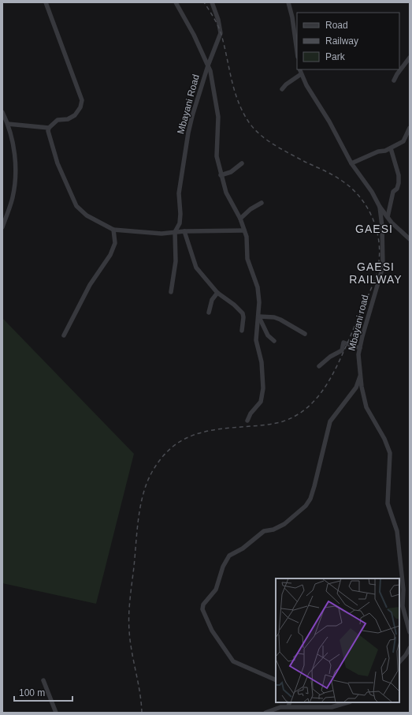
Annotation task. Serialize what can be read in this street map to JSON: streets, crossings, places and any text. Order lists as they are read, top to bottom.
{
  "streets": {
    "street": ["Mbayani Road", "Mbayani road"]
  },
  "districts": ["GAESI", "GAESI RAILWAY"],
  "legend": ["Road", "Railway", "Park"],
  "scale_bar": "100 m"
}
